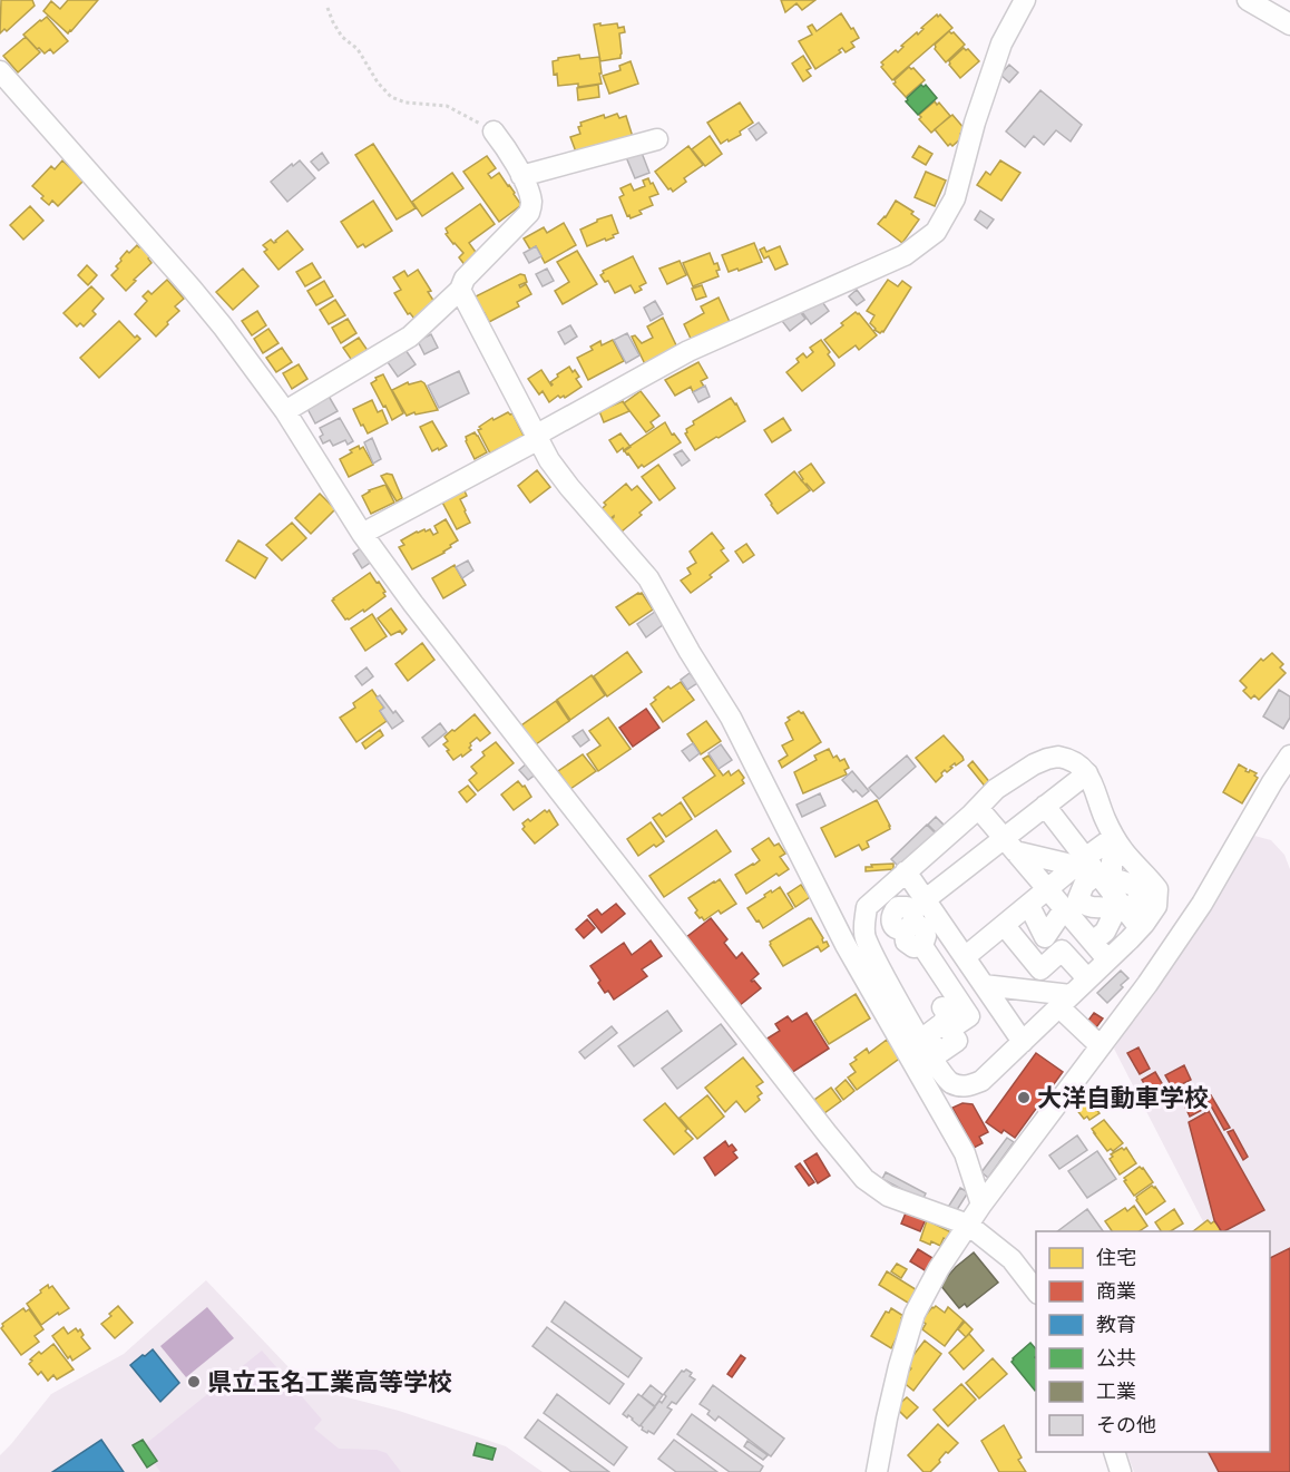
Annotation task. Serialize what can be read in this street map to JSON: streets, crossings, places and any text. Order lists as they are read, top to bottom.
{
  "places": ["大洋自動車学校", "県立玉名工業高等学校"],
  "legend": [
    "住宅",
    "商業",
    "教育",
    "公共",
    "工業",
    "その他"
  ]
}
